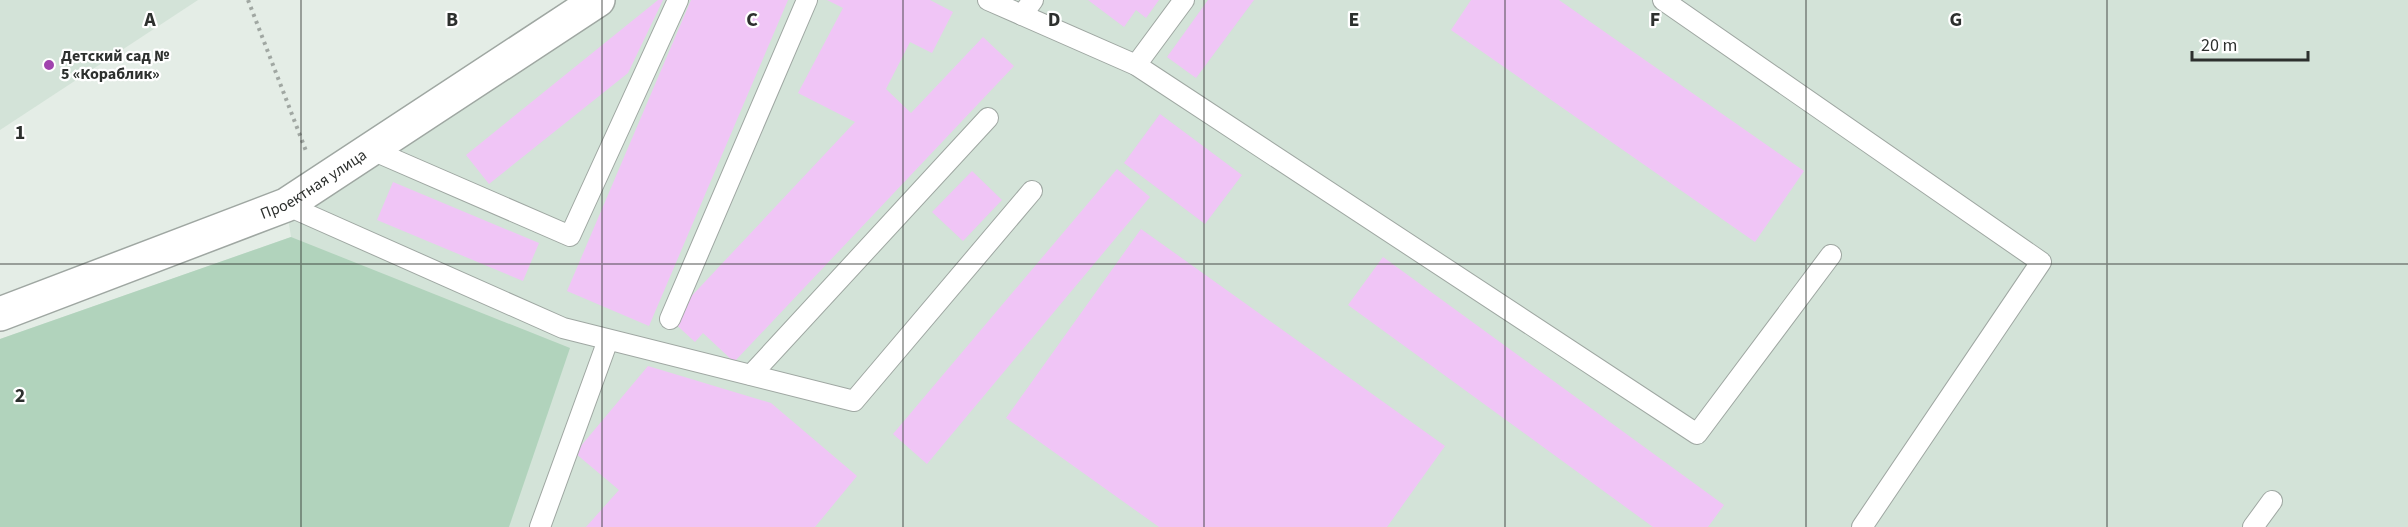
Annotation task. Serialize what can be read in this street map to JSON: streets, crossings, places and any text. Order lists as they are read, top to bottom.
{
  "streets": {
    "street": ["Проектная улица"]
  },
  "places": ["Детский сад № 5 «Кораблик»"],
  "scale_bar": "20 m",
  "grid": {
    "columns": [
      "A",
      "B",
      "C",
      "D",
      "E",
      "F",
      "G"
    ],
    "rows": ["1", "2"]
  }
}
